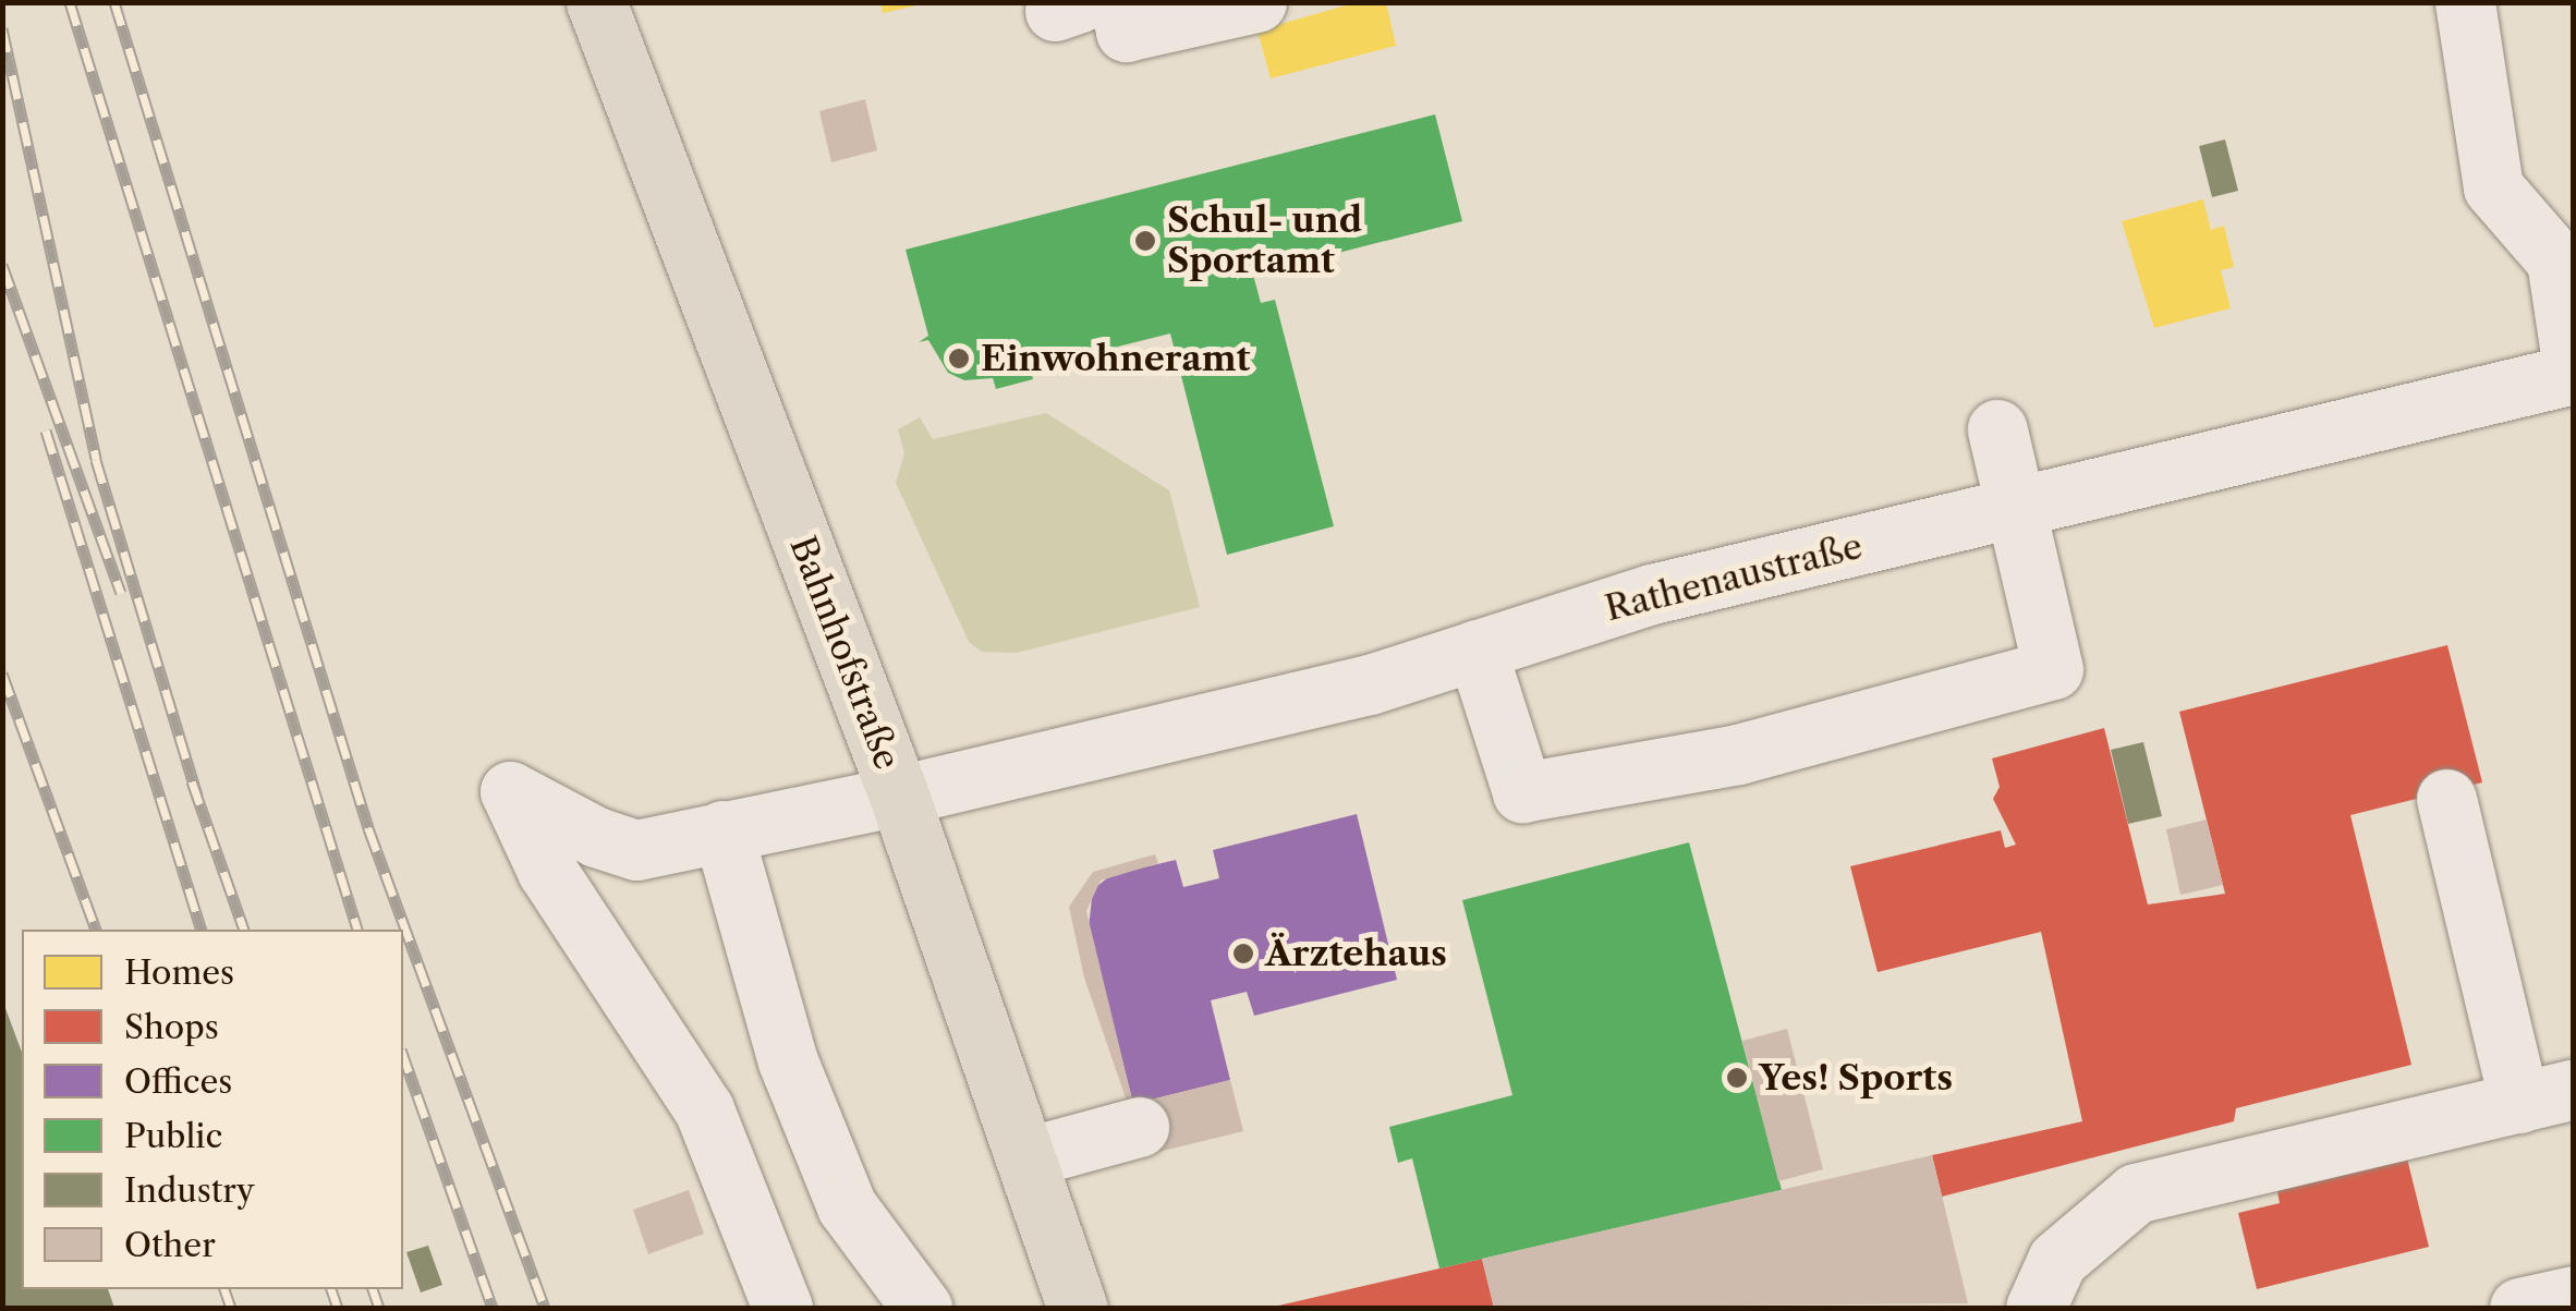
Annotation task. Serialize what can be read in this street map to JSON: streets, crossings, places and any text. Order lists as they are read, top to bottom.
{
  "streets": {
    "main road": ["Bahnhofstraße"],
    "street": ["Rathenaustraße"]
  },
  "crossings": [
    ["Rathenaustraße", "Bahnhofstraße"]
  ],
  "places": [
    "Schul- und Sportamt",
    "Einwohneramt",
    "Ärztehaus",
    "Yes! Sports"
  ],
  "legend": [
    "Homes",
    "Shops",
    "Offices",
    "Public",
    "Industry",
    "Other"
  ]
}
